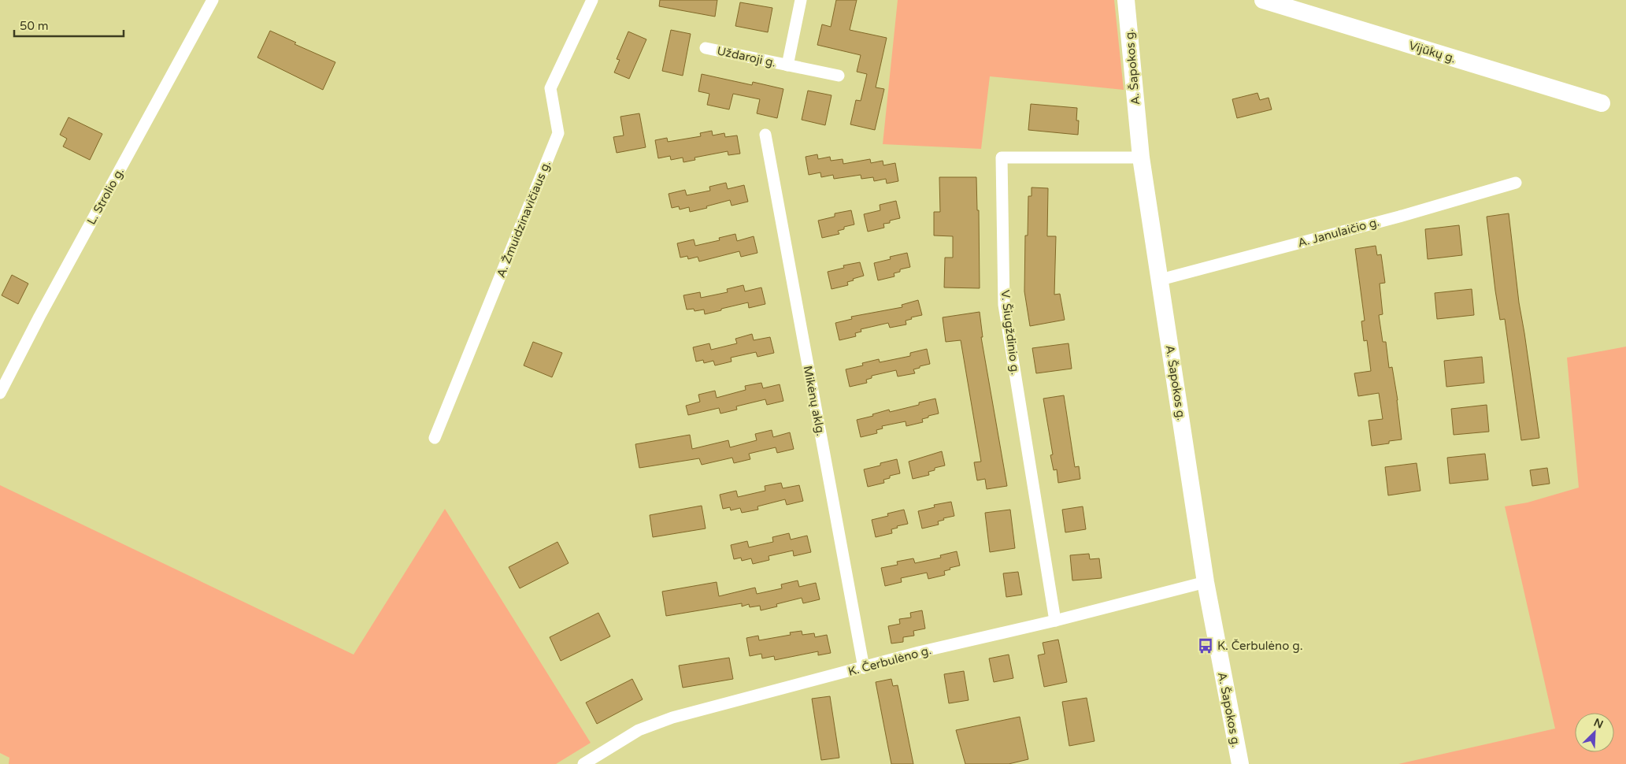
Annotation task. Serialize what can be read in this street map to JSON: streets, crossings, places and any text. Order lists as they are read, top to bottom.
{
  "streets": {
    "street": [
      "Vijūkų g.",
      "Uždaroji g.",
      "A. Šapokos g.",
      "L. Strolio g.",
      "A. Žmuidzinavičiaus g.",
      "A. Janulaičio g.",
      "V. Šiugždinio g.",
      "Mikėnų aklg.",
      "K. Čerbulėno g."
    ]
  },
  "crossings": [
    ["A. Šapokos g.", "A. Janulaičio g."],
    ["A. Šapokos g.", "V. Šiugždinio g."],
    ["A. Šapokos g.", "K. Čerbulėno g."],
    ["V. Šiugždinio g.", "K. Čerbulėno g."],
    ["Mikėnų aklg.", "K. Čerbulėno g."]
  ],
  "places": {
    "bus stop": ["K. Čerbulėno g."]
  },
  "scale_bar": "50 m",
  "north": "top right"
}
